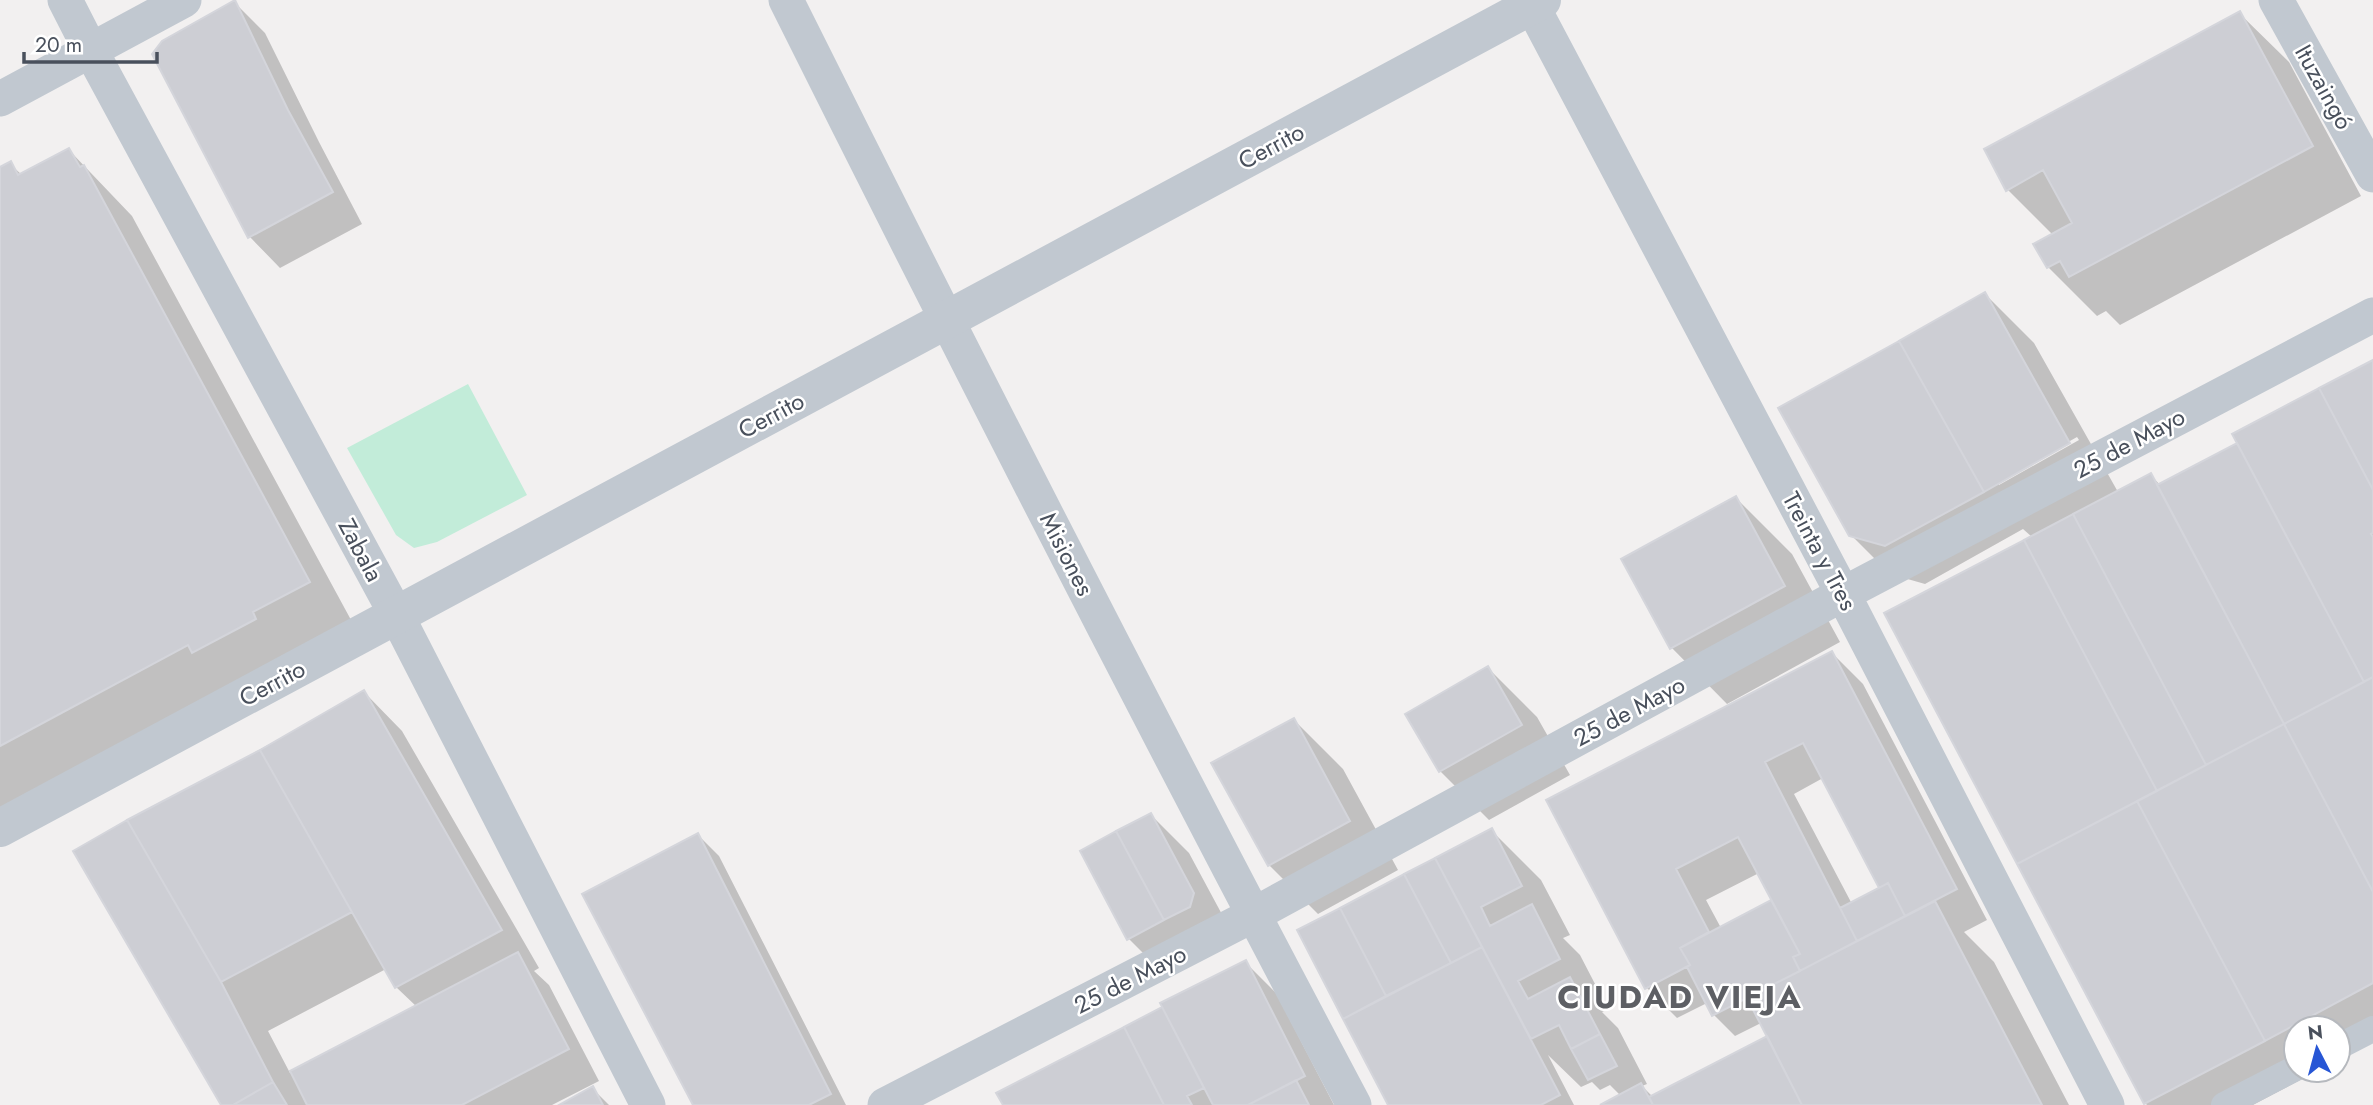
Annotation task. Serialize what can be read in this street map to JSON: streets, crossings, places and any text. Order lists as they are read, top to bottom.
{
  "streets": {
    "street": [
      "Ituzaingó",
      "Cerrito",
      "25 de Mayo",
      "Zabala",
      "Treinta y Tres",
      "Misiones"
    ]
  },
  "crossings": [
    ["Cerrito", "Zabala"],
    ["Cerrito", "Treinta y Tres"],
    ["Cerrito", "Misiones"],
    ["25 de Mayo", "Treinta y Tres"],
    ["25 de Mayo", "Misiones"]
  ],
  "districts": ["CIUDAD VIEJA"],
  "scale_bar": "20 m",
  "north": "top"
}
